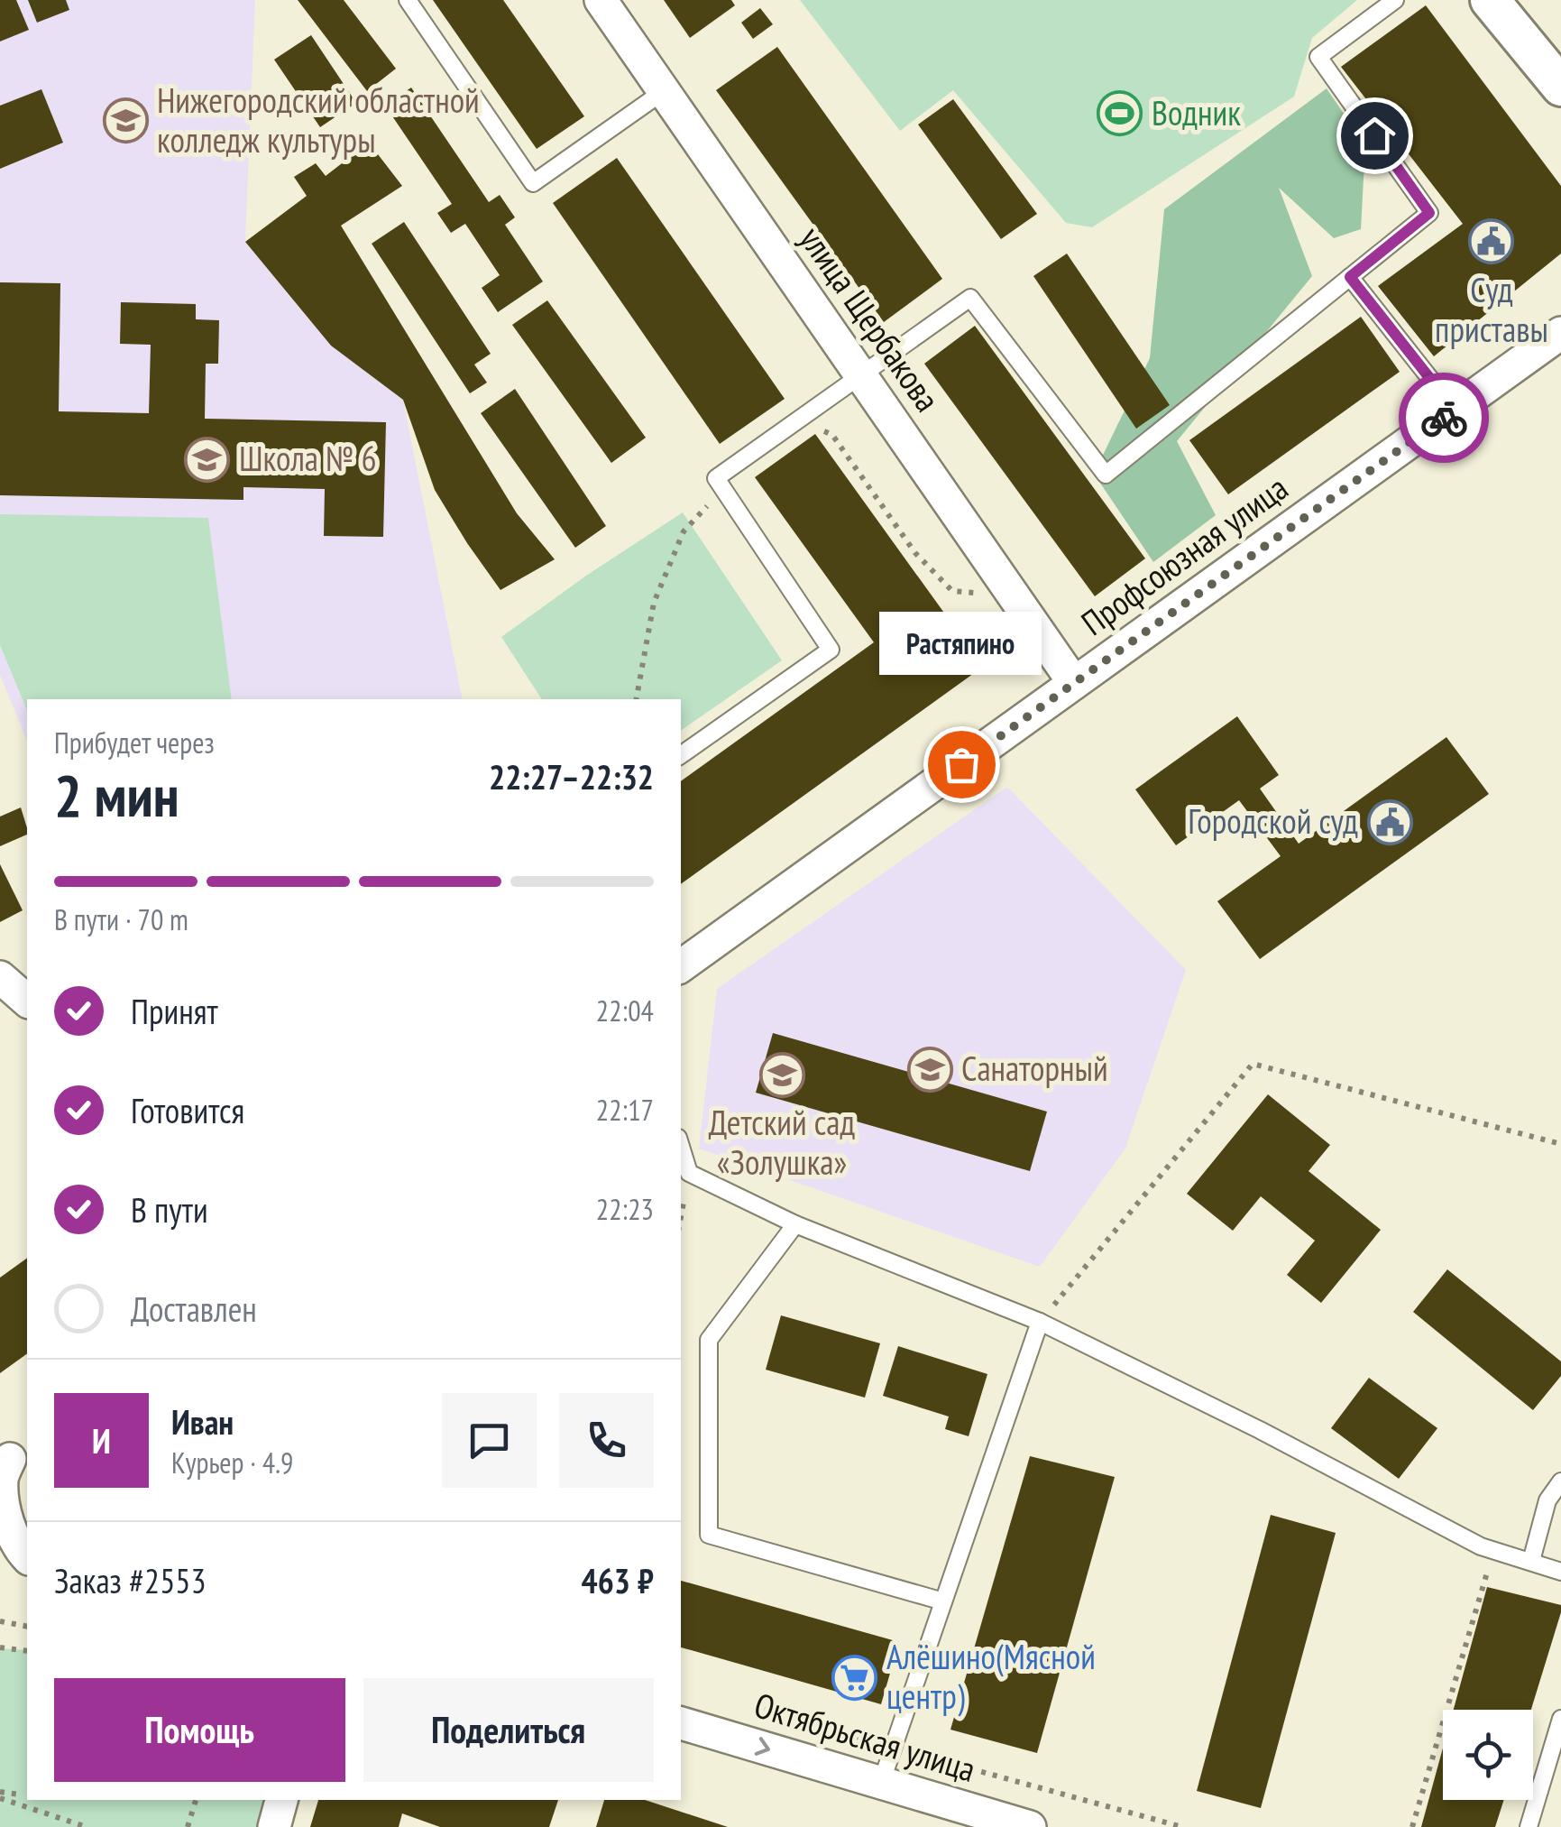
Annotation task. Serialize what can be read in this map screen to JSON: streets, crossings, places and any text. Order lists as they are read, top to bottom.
{
  "streets": {
    "street": ["улица Щербакова", "Профсоюзная улица", "Октябрьская улица"]
  },
  "crossings": [
    ["улица Щербакова", "Профсоюзная улица"]
  ],
  "one_way": ["Октябрьская улица"],
  "places": {
    "sports": ["Водник"],
    "school or university": [
      "Нижегородский областной колледж культуры",
      "Школа № 6",
      "Санаторный",
      "Детский сад «Золушка»"
    ],
    "public building": ["Суд приставы", "Городской суд"],
    "other": ["Растяпино"],
    "supermarket": ["Алёшино(Мясной центр)"]
  },
  "page": {
    "bubble": "Растяпино",
    "heading": ["2 мин", "Прибудет через", "22:27–22:32"],
    "panel": [
      "Иван",
      "Курьер · 4.9",
      "Заказ #2553",
      "463 ₽"
    ],
    "bar": "В пути · 70 m",
    "list": [
      ["Принят", "22:04"],
      ["Готовится", "22:17"],
      ["В пути", "22:23"],
      "Доставлен"
    ],
    "round": "И",
    "buttons": ["Помощь", "Поделиться"]
  }
}
